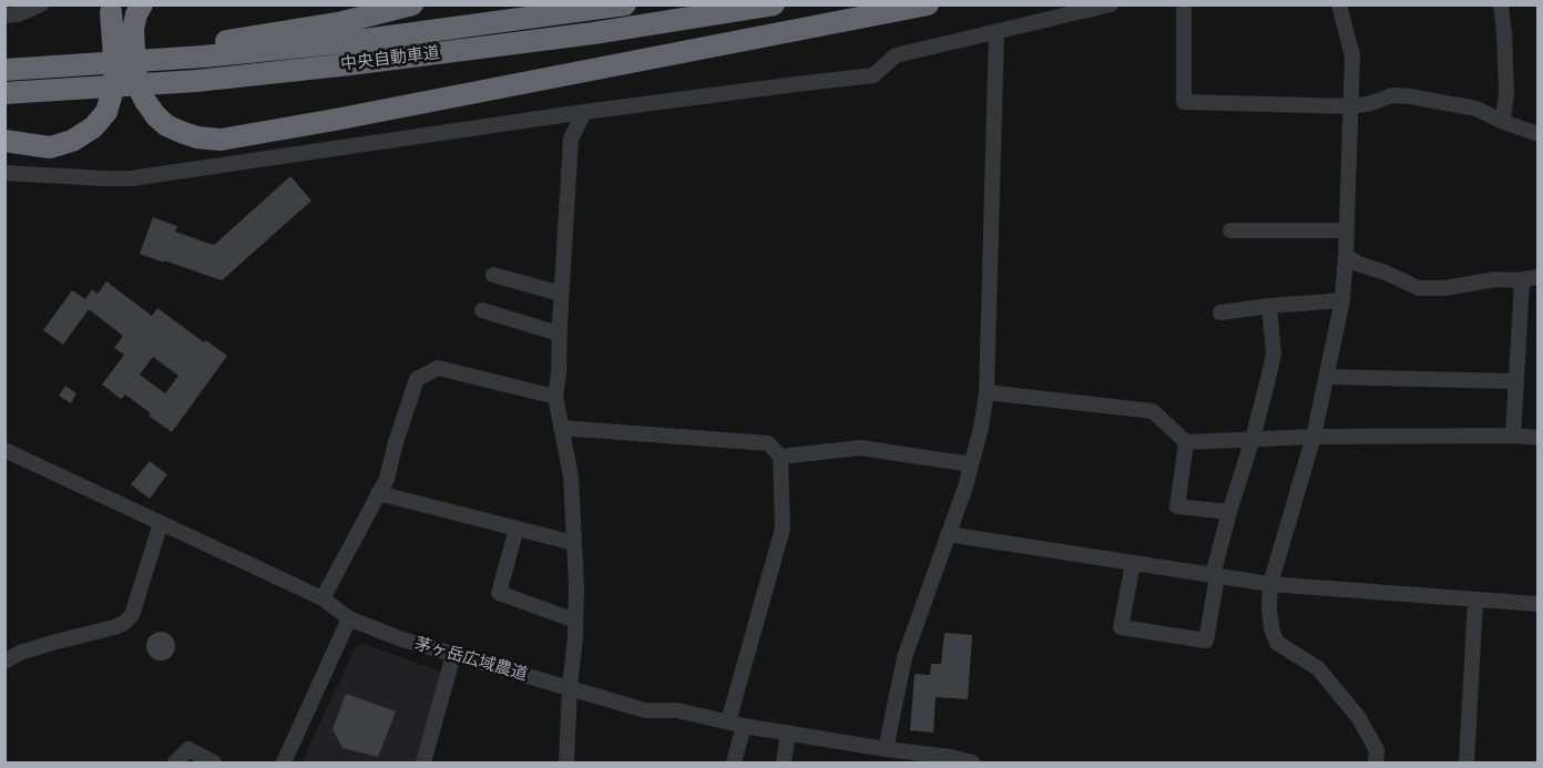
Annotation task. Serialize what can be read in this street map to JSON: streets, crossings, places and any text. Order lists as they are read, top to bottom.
{
  "streets": {
    "highway": ["中央自動車道"],
    "street": ["茅ヶ岳広域農道"]
  }
}
